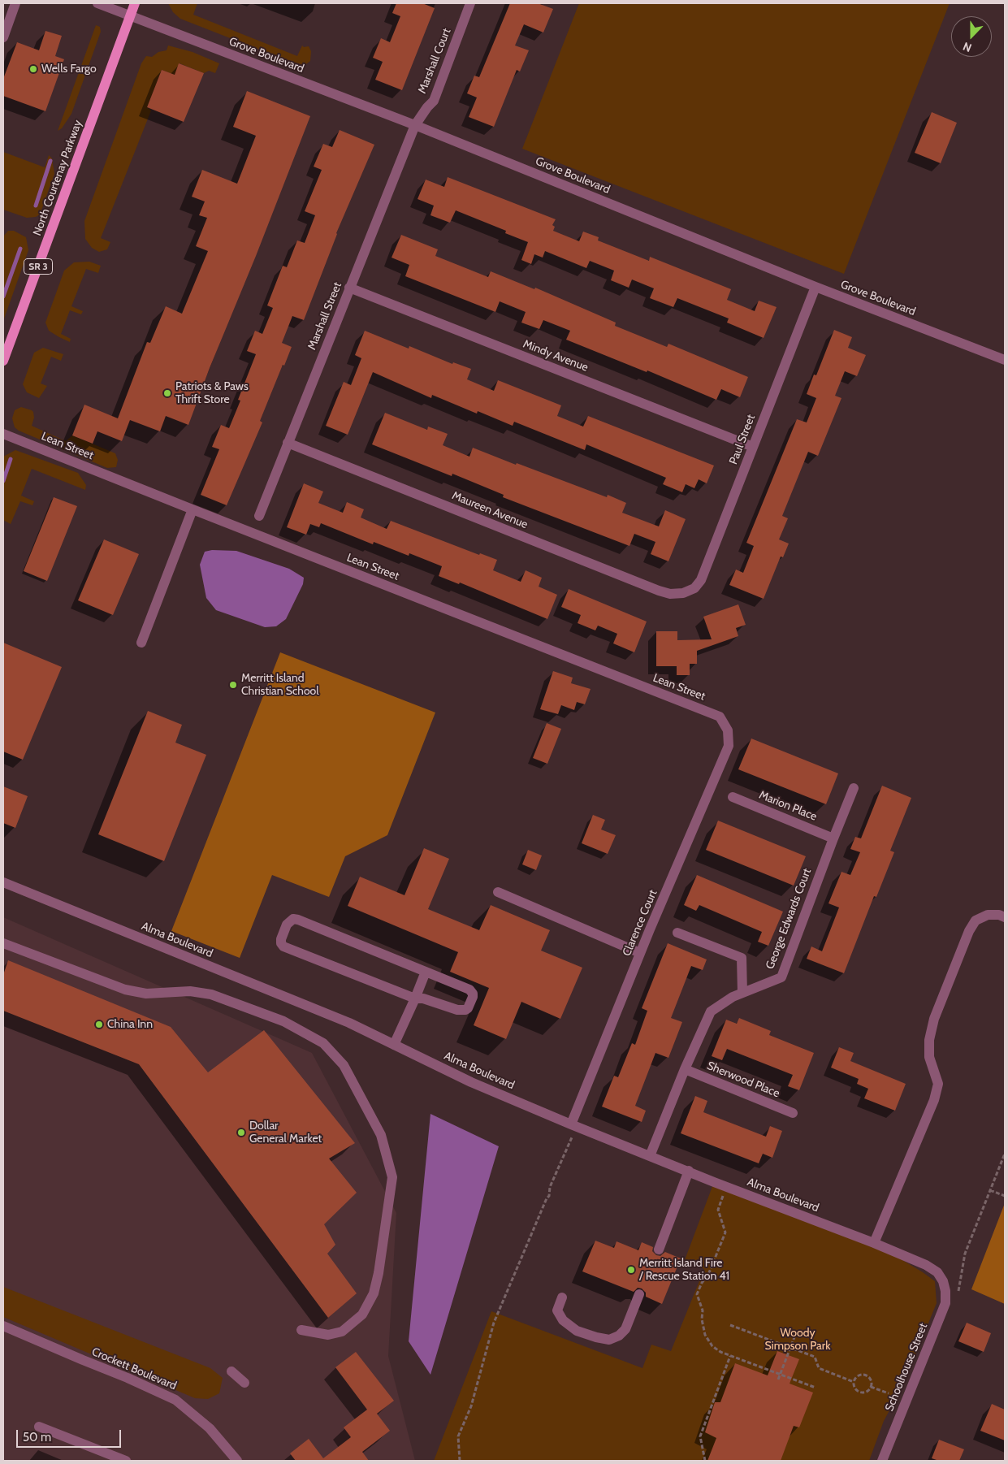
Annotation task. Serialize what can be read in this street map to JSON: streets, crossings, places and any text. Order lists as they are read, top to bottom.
{
  "streets": {
    "main road": ["North Courtenay Parkway", "SR 3"],
    "street": [
      "Grove Boulevard",
      "Marshall Court",
      "Marshall Street",
      "Mindy Avenue",
      "Paul Street",
      "Lean Street",
      "Maureen Avenue",
      "Marion Place",
      "George Edwards Court",
      "Clarence Court",
      "Alma Boulevard",
      "Sherwood Place",
      "Schoolhouse Street",
      "Crockett Boulevard"
    ]
  },
  "crossings": [
    ["Grove Boulevard", "Marshall Court"],
    ["Grove Boulevard", "North Courtenay Parkway"],
    ["Grove Boulevard", "Marshall Street"],
    ["Grove Boulevard", "Paul Street"],
    ["Marshall Court", "Marshall Street"],
    ["Marshall Street", "Mindy Avenue"],
    ["Marshall Street", "Maureen Avenue"],
    ["Mindy Avenue", "Paul Street"],
    ["Paul Street", "Maureen Avenue"],
    ["Lean Street", "Clarence Court"],
    ["Marion Place", "George Edwards Court"],
    ["George Edwards Court", "Alma Boulevard"],
    ["George Edwards Court", "Sherwood Place"],
    ["Clarence Court", "Alma Boulevard"],
    ["Alma Boulevard", "Schoolhouse Street"]
  ],
  "parks": ["Woody Simpson Park"],
  "places": [
    "Wells Fargo",
    "Patriots & Paws Thrift Store",
    "Merritt Island Christian School",
    "China Inn",
    "Dollar General Market",
    "Merritt Island Fire / Rescue Station 41"
  ],
  "scale_bar": "50 m",
  "north": "bottom"
}
